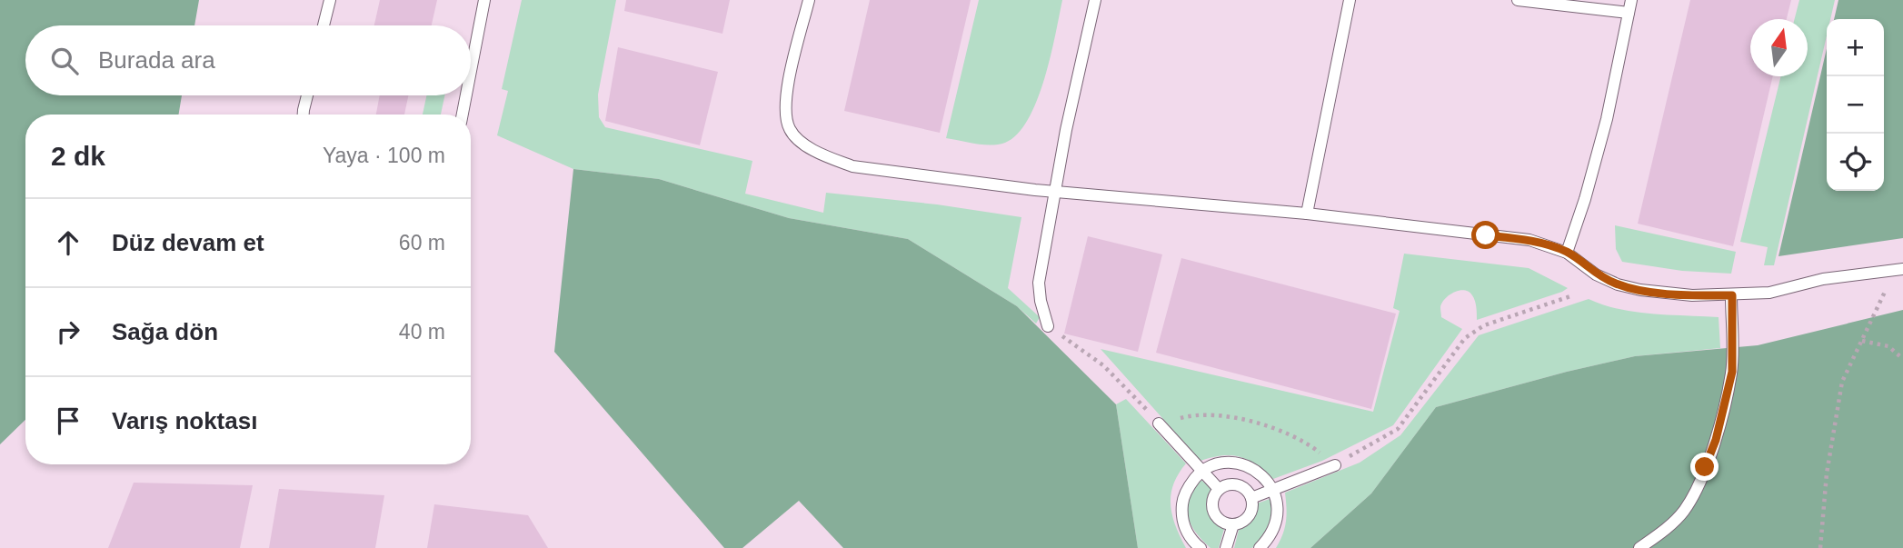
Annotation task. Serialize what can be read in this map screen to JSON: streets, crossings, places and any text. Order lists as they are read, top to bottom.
{
  "north": "top",
  "page": {
    "map_buttons": ["+", "−"],
    "search": "Burada ara",
    "heading": ["2 dk", "Yaya · 100 m"],
    "list": [
      ["Düz devam et", "60 m"],
      ["Sağa dön", "40 m"],
      "Varış noktası"
    ]
  }
}
